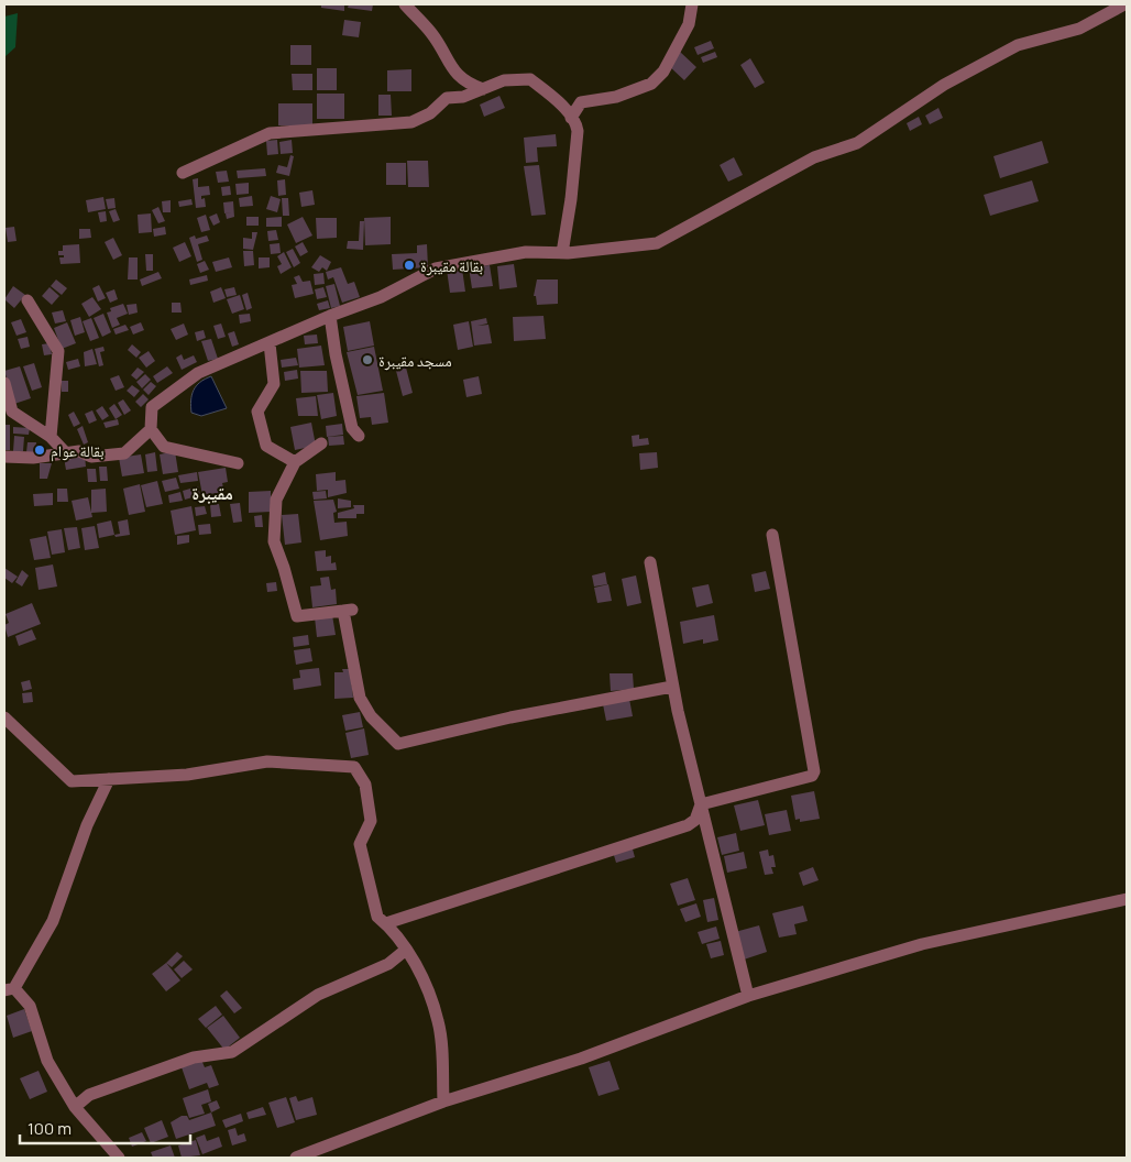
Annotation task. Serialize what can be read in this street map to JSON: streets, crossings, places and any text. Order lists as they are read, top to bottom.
{
  "districts": ["مقيبرة"],
  "places": ["بقالة مقيبرة", "مسجد مقيبرة", "بقالة عوام"],
  "scale_bar": "100 m"
}
